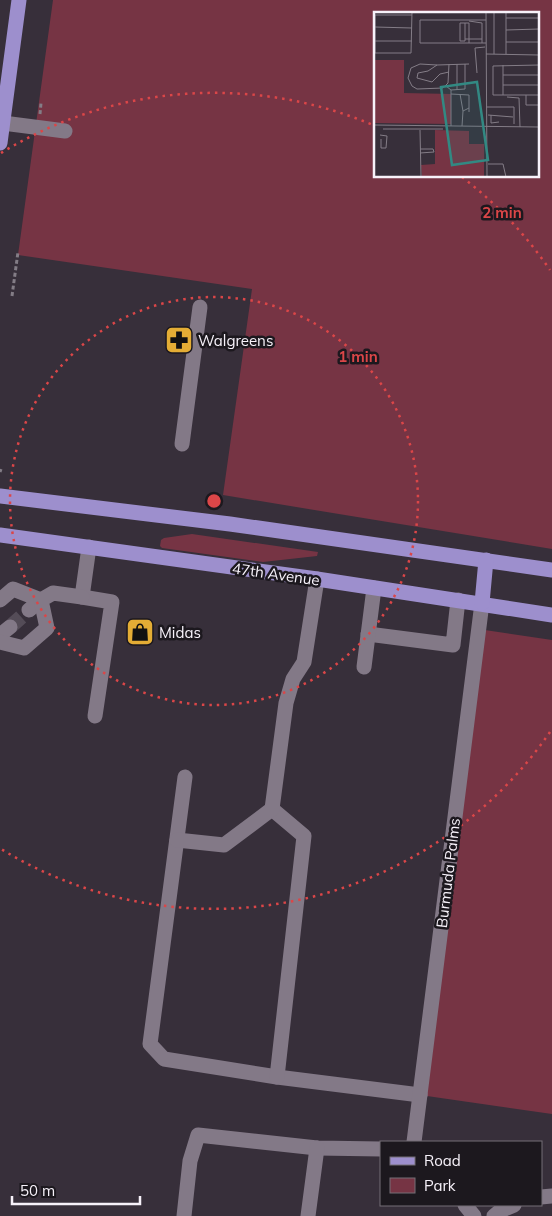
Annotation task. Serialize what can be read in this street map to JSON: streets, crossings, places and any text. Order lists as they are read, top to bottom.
{
  "streets": {
    "main road": ["47th Avenue"],
    "lane": ["Burmuda Palms"]
  },
  "crossings": [
    ["47th Avenue", "Burmuda Palms"]
  ],
  "places": {
    "pharmacy": ["Walgreens"],
    "shop": ["Midas"]
  },
  "legend": ["Road", "Park"],
  "scale_bar": "50 m",
  "rings": ["2 min", "1 min"]
}
